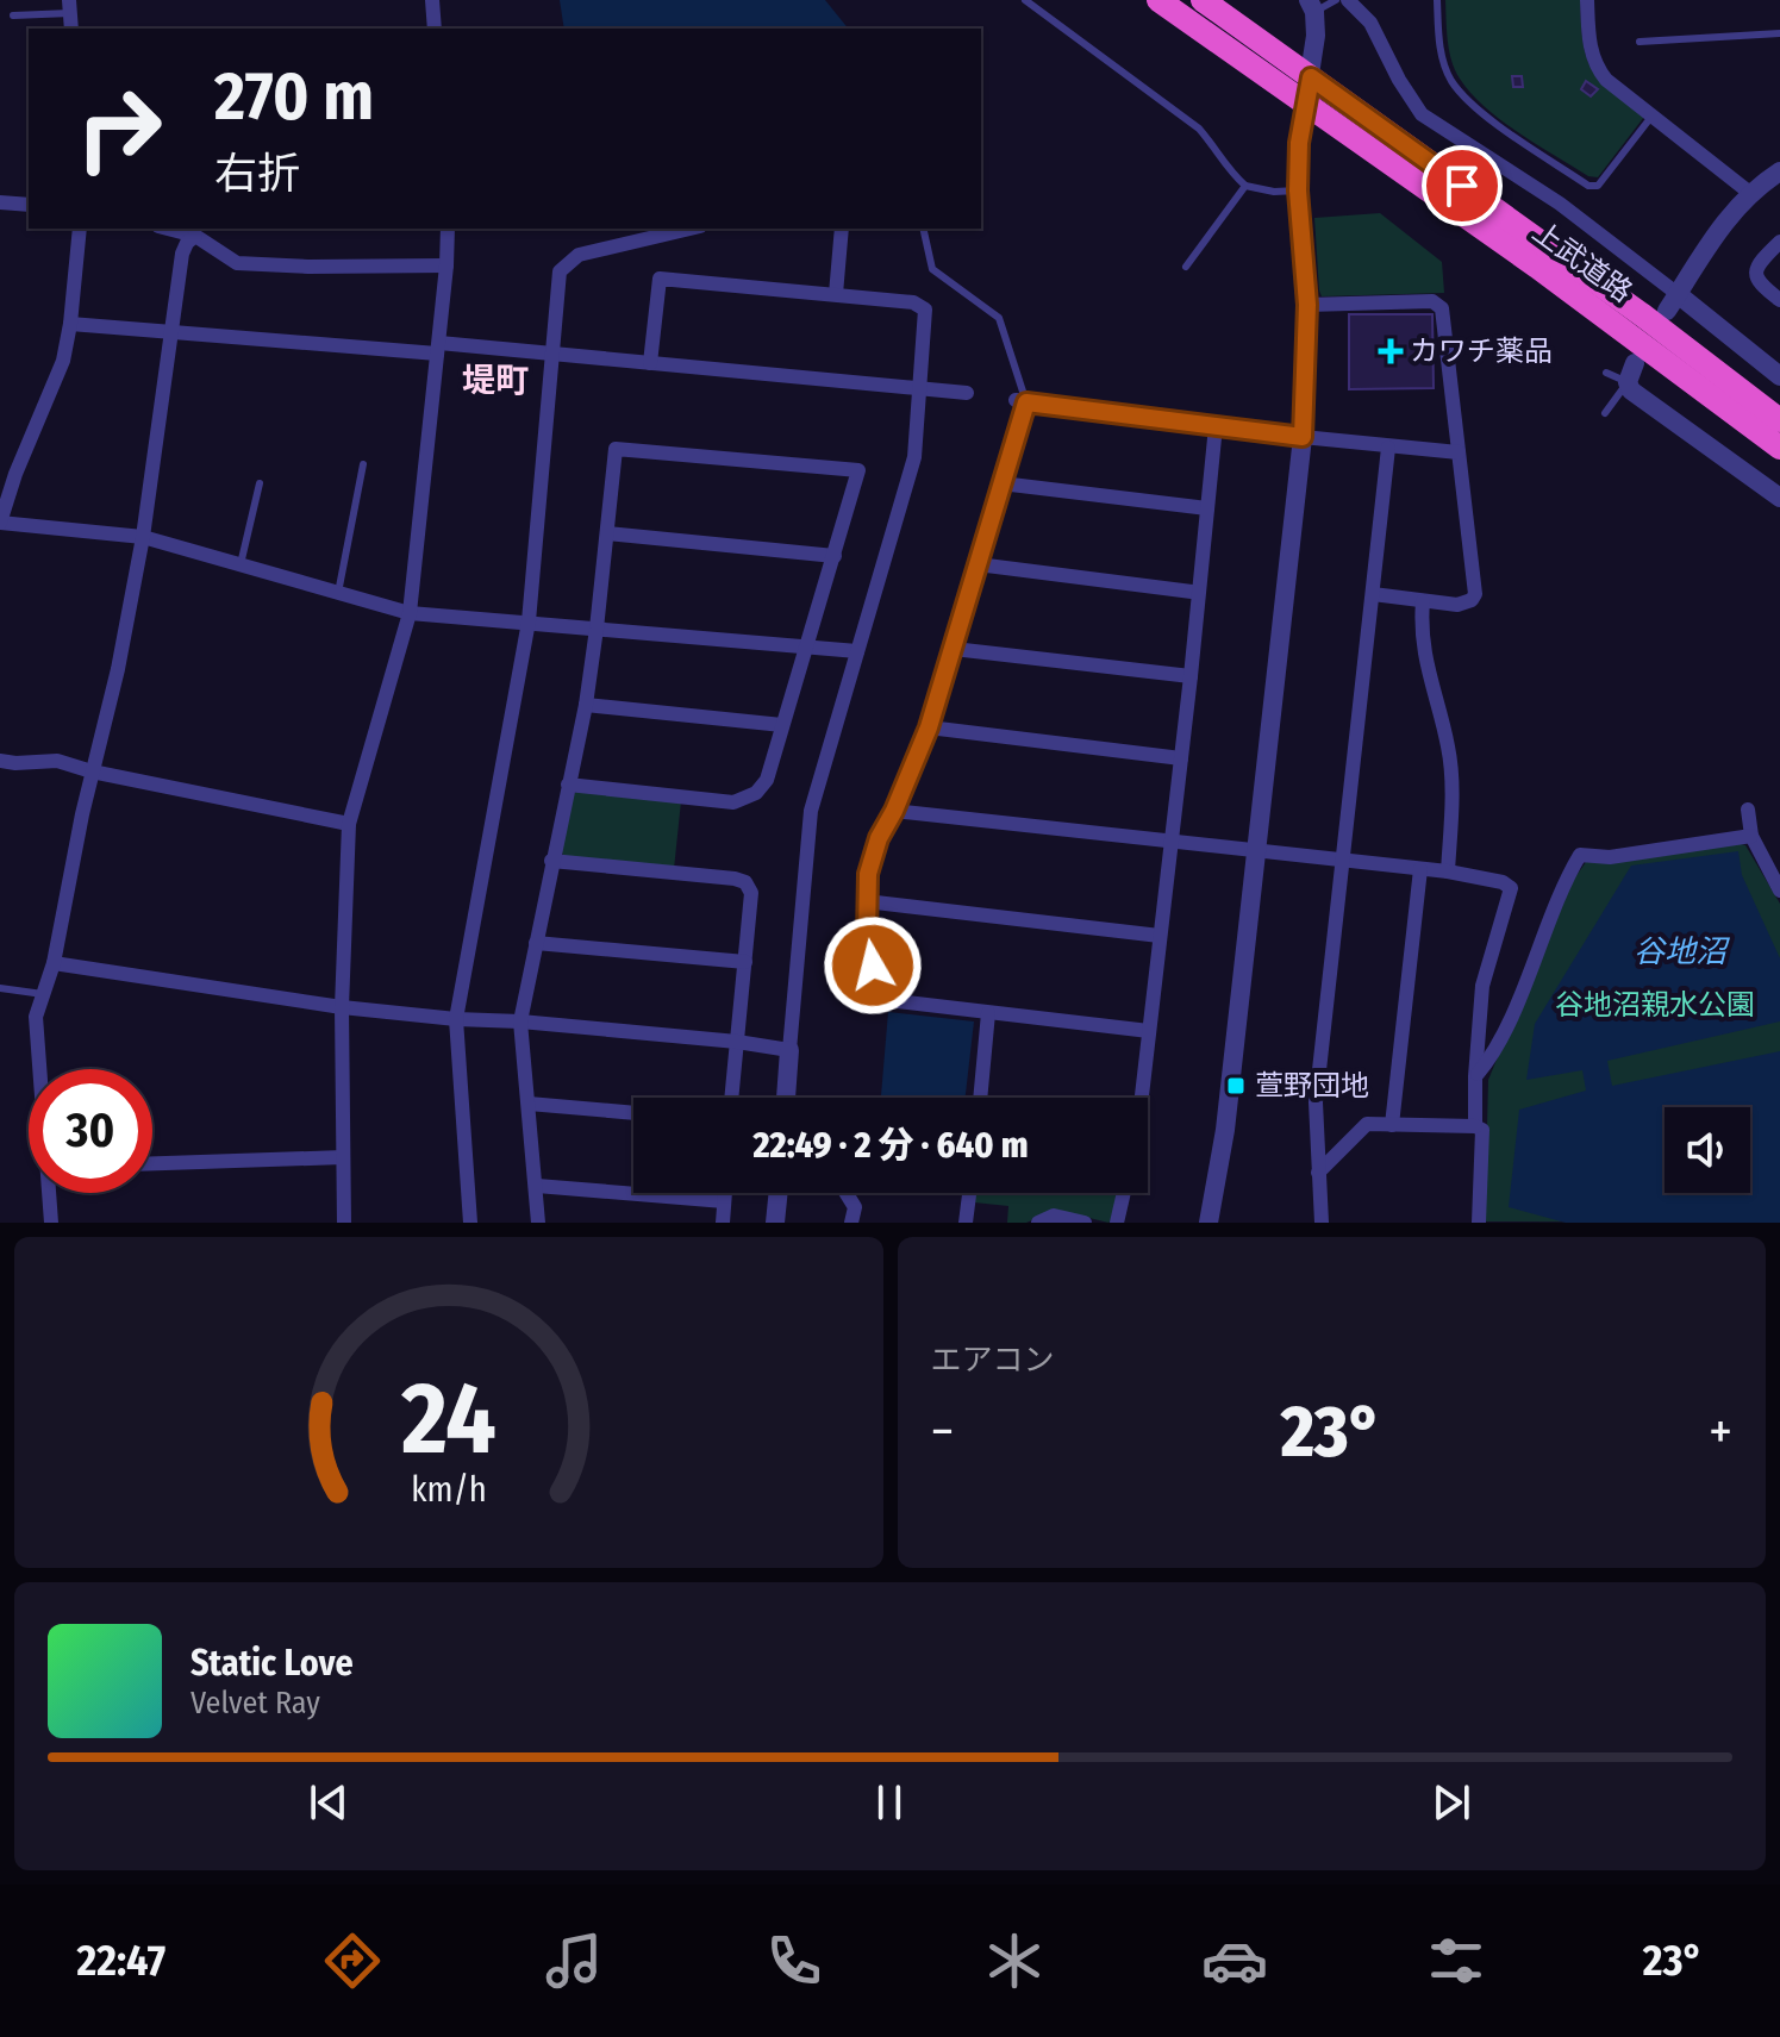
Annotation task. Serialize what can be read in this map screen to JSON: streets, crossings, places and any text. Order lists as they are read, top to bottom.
{
  "streets": {
    "highway": ["上武道路"]
  },
  "districts": ["堤町"],
  "water": ["谷地沼"],
  "parks": ["谷地沼親水公園"],
  "places": {
    "health": ["カワチ薬品"],
    "transit": ["萱野団地"]
  },
  "page": {
    "turn": ["270 m", "右折"],
    "limit": "30",
    "trip": "22:49 · 2 分 · 640 m",
    "tile": "エアコン",
    "heat": ["−", "23°", "+"],
    "song": ["Static Love", "Velvet Ray"],
    "tabs": ["22:47", "23°"],
    "gauge": ["24", "km/h"]
  }
}
